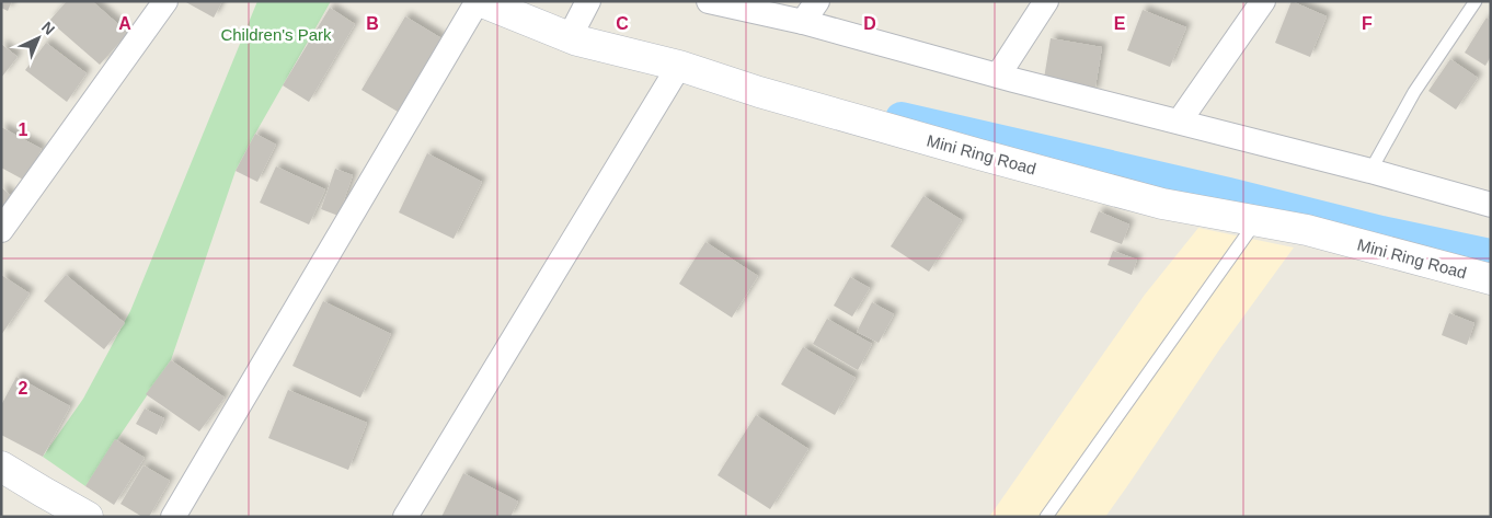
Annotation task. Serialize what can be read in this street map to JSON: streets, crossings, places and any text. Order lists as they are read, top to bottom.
{
  "streets": {
    "main road": ["Mini Ring Road"]
  },
  "parks": ["Children's Park"],
  "north": "top right",
  "grid": {
    "columns": [
      "A",
      "B",
      "C",
      "D",
      "E",
      "F"
    ],
    "rows": ["1", "2"]
  }
}
